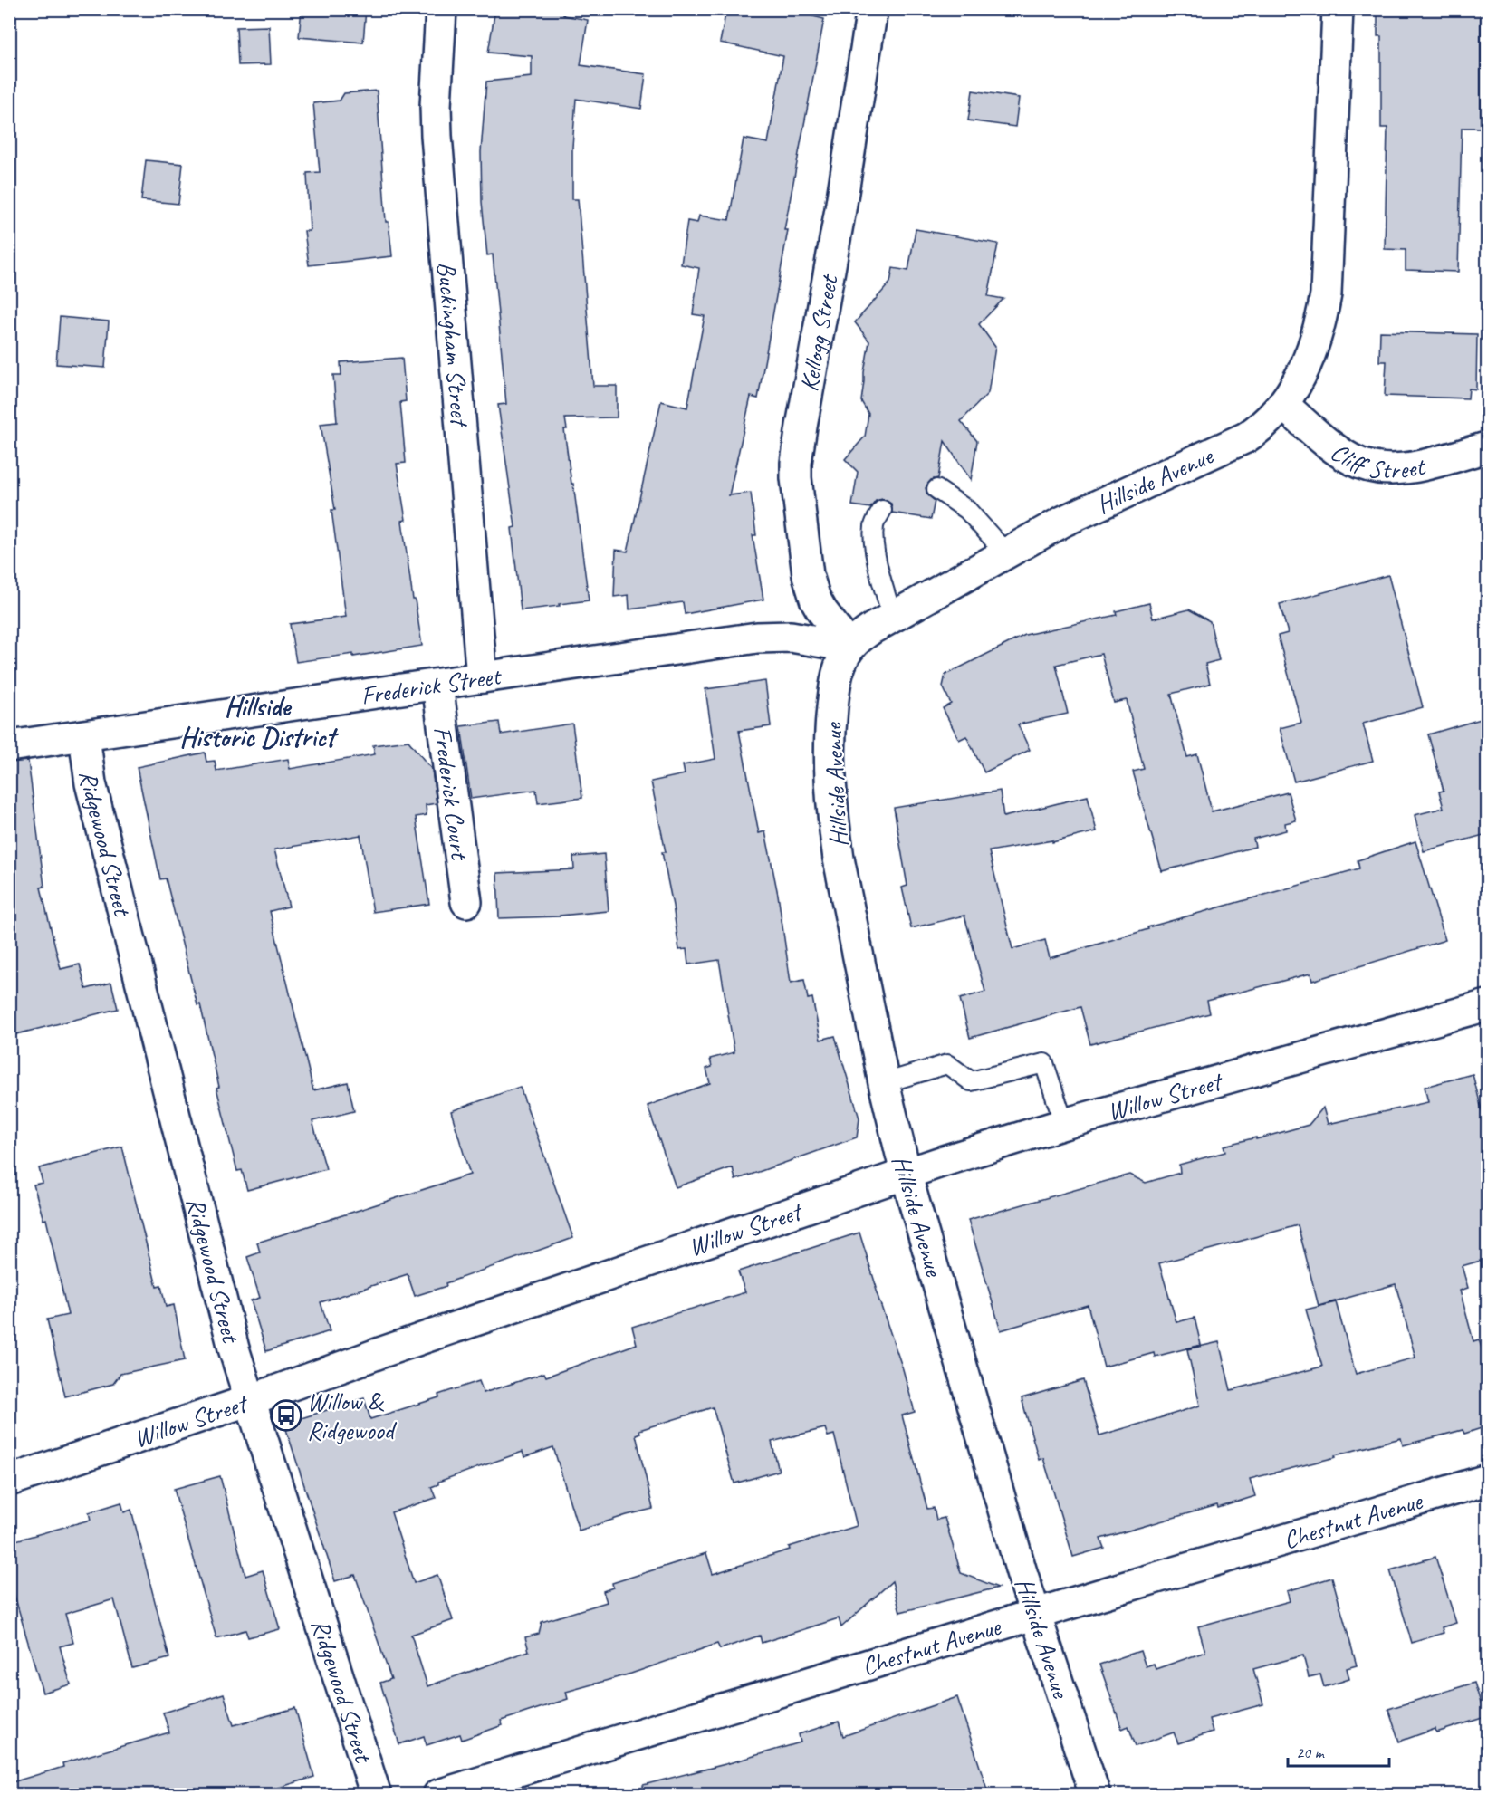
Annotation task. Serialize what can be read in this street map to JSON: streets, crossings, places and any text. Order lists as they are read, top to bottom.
{
  "streets": {
    "street": [
      "Kellogg Street",
      "Buckingham Street",
      "Cliff Street",
      "Hillside Avenue",
      "Frederick Street",
      "Frederick Court",
      "Ridgewood Street",
      "Willow Street",
      "Chestnut Avenue"
    ]
  },
  "crossings": [
    ["Kellogg Street", "Hillside Avenue"],
    ["Kellogg Street", "Frederick Street"],
    ["Buckingham Street", "Frederick Street"],
    ["Cliff Street", "Hillside Avenue"],
    ["Hillside Avenue", "Frederick Street"],
    ["Hillside Avenue", "Willow Street"],
    ["Hillside Avenue", "Chestnut Avenue"],
    ["Frederick Street", "Frederick Court"],
    ["Frederick Street", "Ridgewood Street"],
    ["Ridgewood Street", "Willow Street"]
  ],
  "districts": ["Hillside Historic District"],
  "places": {
    "bus stop": ["Willow & Ridgewood"]
  },
  "scale_bar": "20 m"
}
